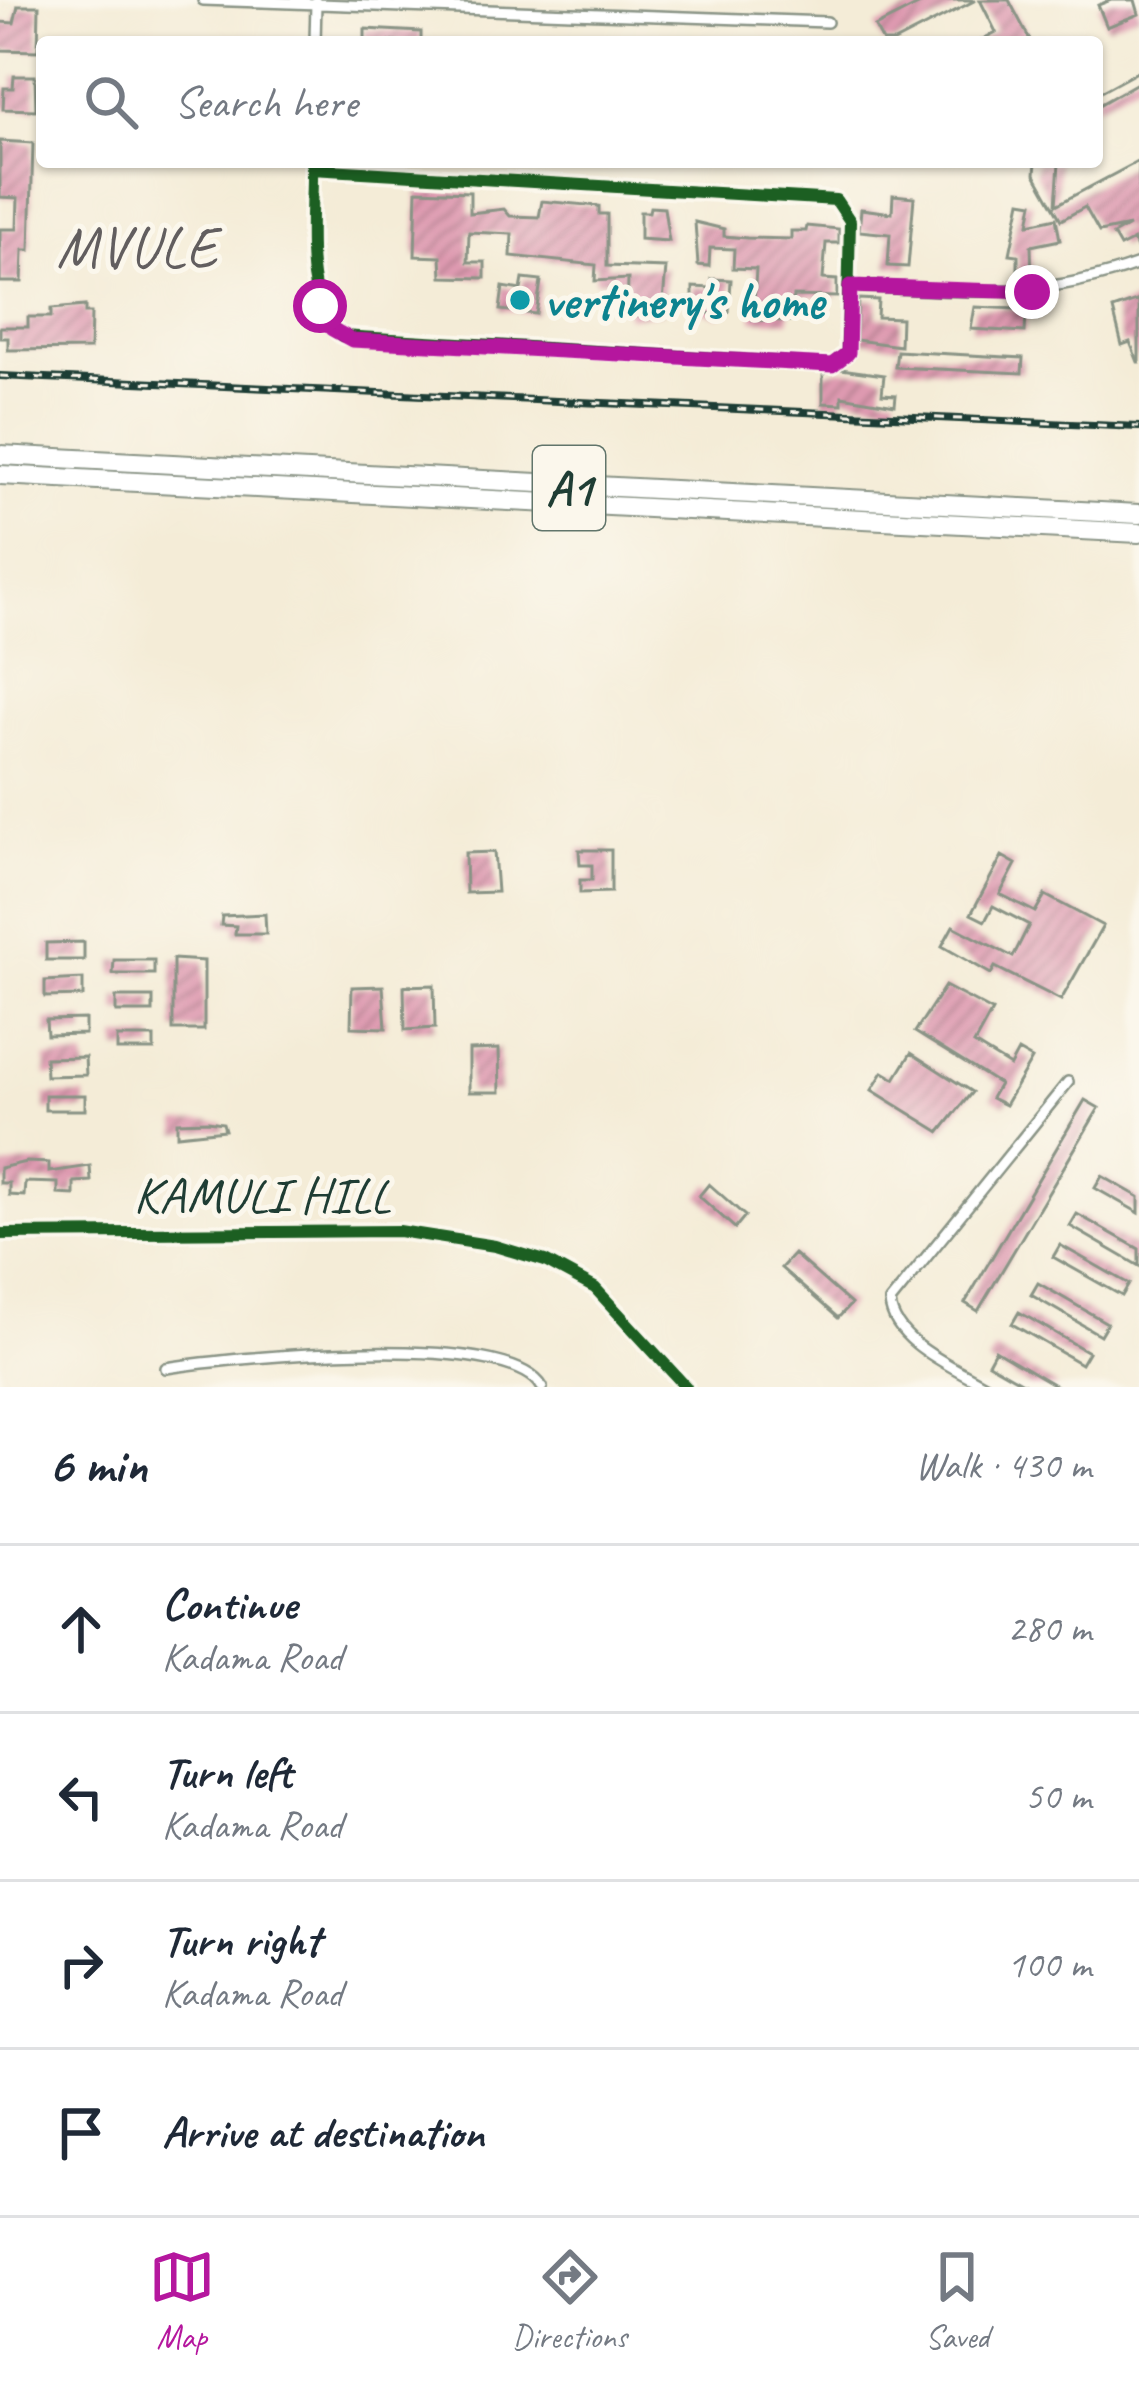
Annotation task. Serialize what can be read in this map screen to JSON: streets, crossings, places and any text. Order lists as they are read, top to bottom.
{
  "streets": {
    "highway": ["A1"],
    "street": ["KAMULI HILL"]
  },
  "districts": ["MVULE"],
  "places": ["vertinery's home"],
  "page": {
    "search": "Search here",
    "heading": ["6 min", "Walk · 430 m"],
    "list": [
      ["Continue", "Kadama Road", "280 m"],
      ["Turn left", "Kadama Road", "50 m"],
      ["Turn right", "Kadama Road", "100 m"],
      "Arrive at destination"
    ],
    "nav": ["Map", "Directions", "Saved"]
  }
}
